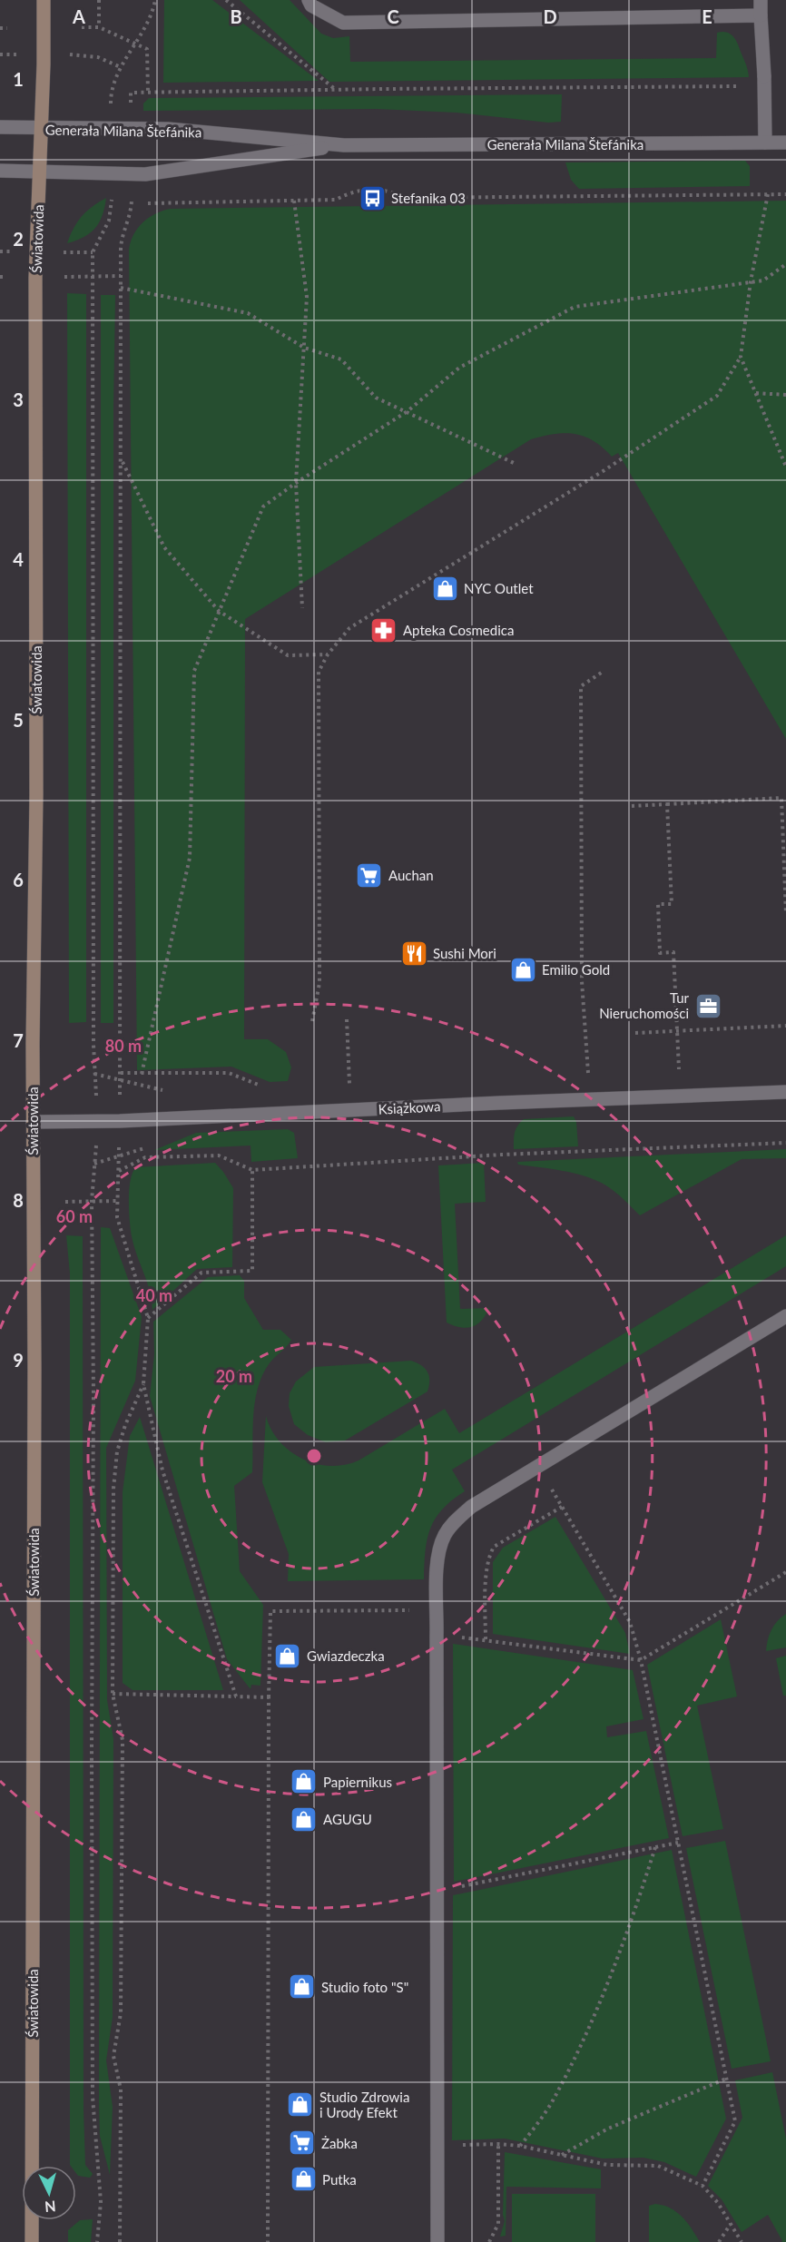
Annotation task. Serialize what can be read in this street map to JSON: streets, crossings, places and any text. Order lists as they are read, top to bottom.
{
  "streets": {
    "street": ["Generała Milana Štefánika", "Światowida", "Książkowa"]
  },
  "crossings": [
    ["Generała Milana Štefánika", "Światowida"],
    ["Światowida", "Książkowa"]
  ],
  "places": {
    "bus stop": ["Stefanika 03"],
    "shop": [
      "NYC Outlet",
      "Emilio Gold",
      "Gwiazdeczka",
      "Papiernikus",
      "AGUGU",
      "Studio foto \"S\"",
      "Studio Zdrowia i Urody Efekt",
      "Putka"
    ],
    "pharmacy": ["Apteka Cosmedica"],
    "supermarket": ["Auchan", "Żabka"],
    "restaurant": ["Sushi Mori"],
    "office": ["Tur Nieruchomości"]
  },
  "north": "bottom",
  "grid": {
    "columns": [
      "A",
      "B",
      "C",
      "D",
      "E"
    ],
    "rows": [
      "1",
      "2",
      "3",
      "4",
      "5",
      "6",
      "7",
      "8",
      "9"
    ]
  },
  "rings": [
    "80 m",
    "60 m",
    "40 m",
    "20 m"
  ]
}
